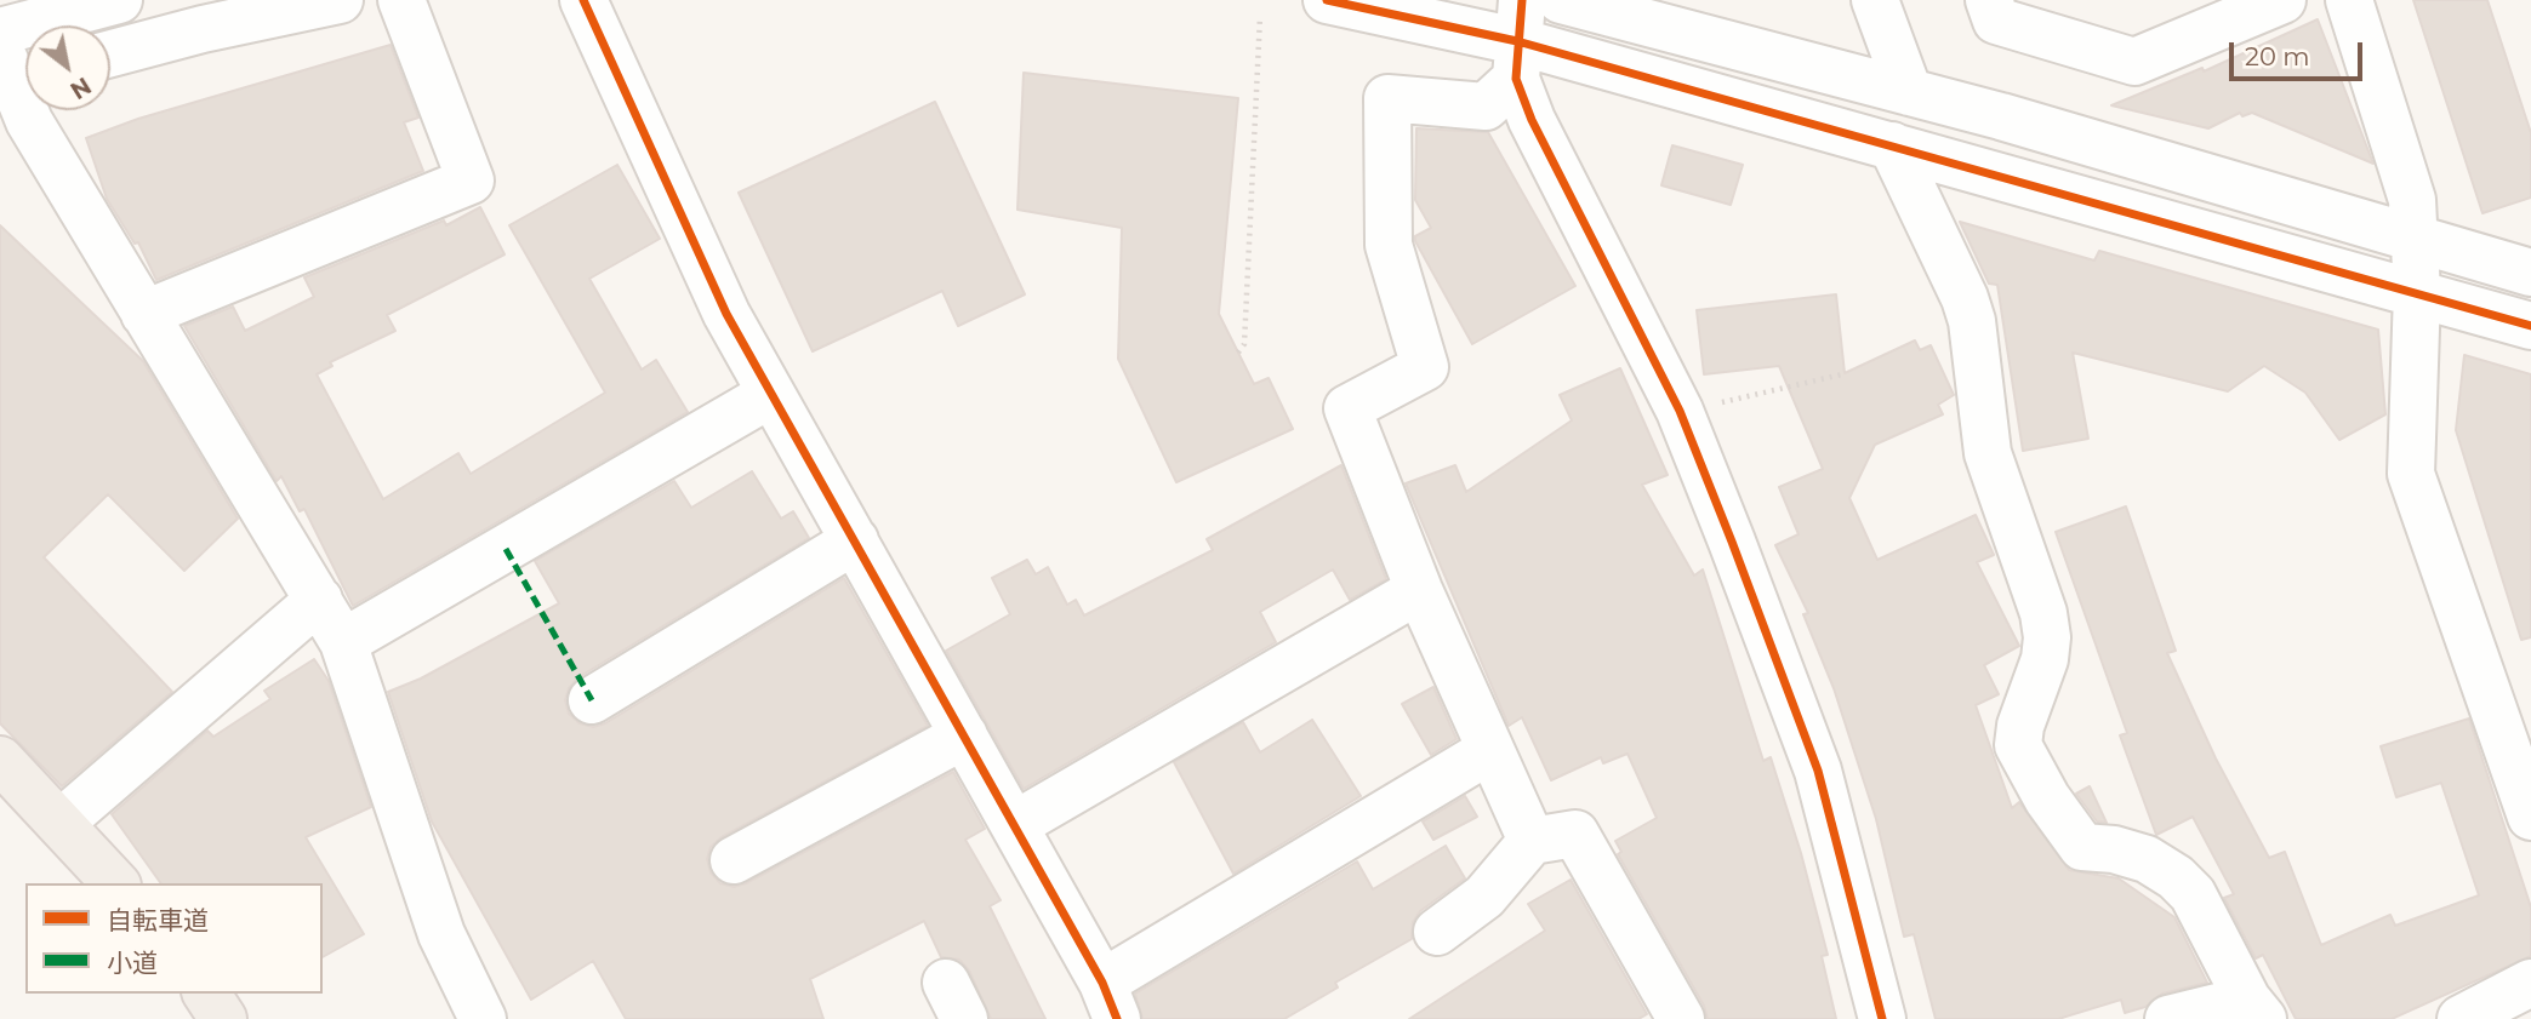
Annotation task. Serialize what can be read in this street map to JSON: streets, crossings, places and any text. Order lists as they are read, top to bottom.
{
  "legend": ["自転車道", "小道"],
  "scale_bar": "20 m",
  "north": "bottom right"
}
